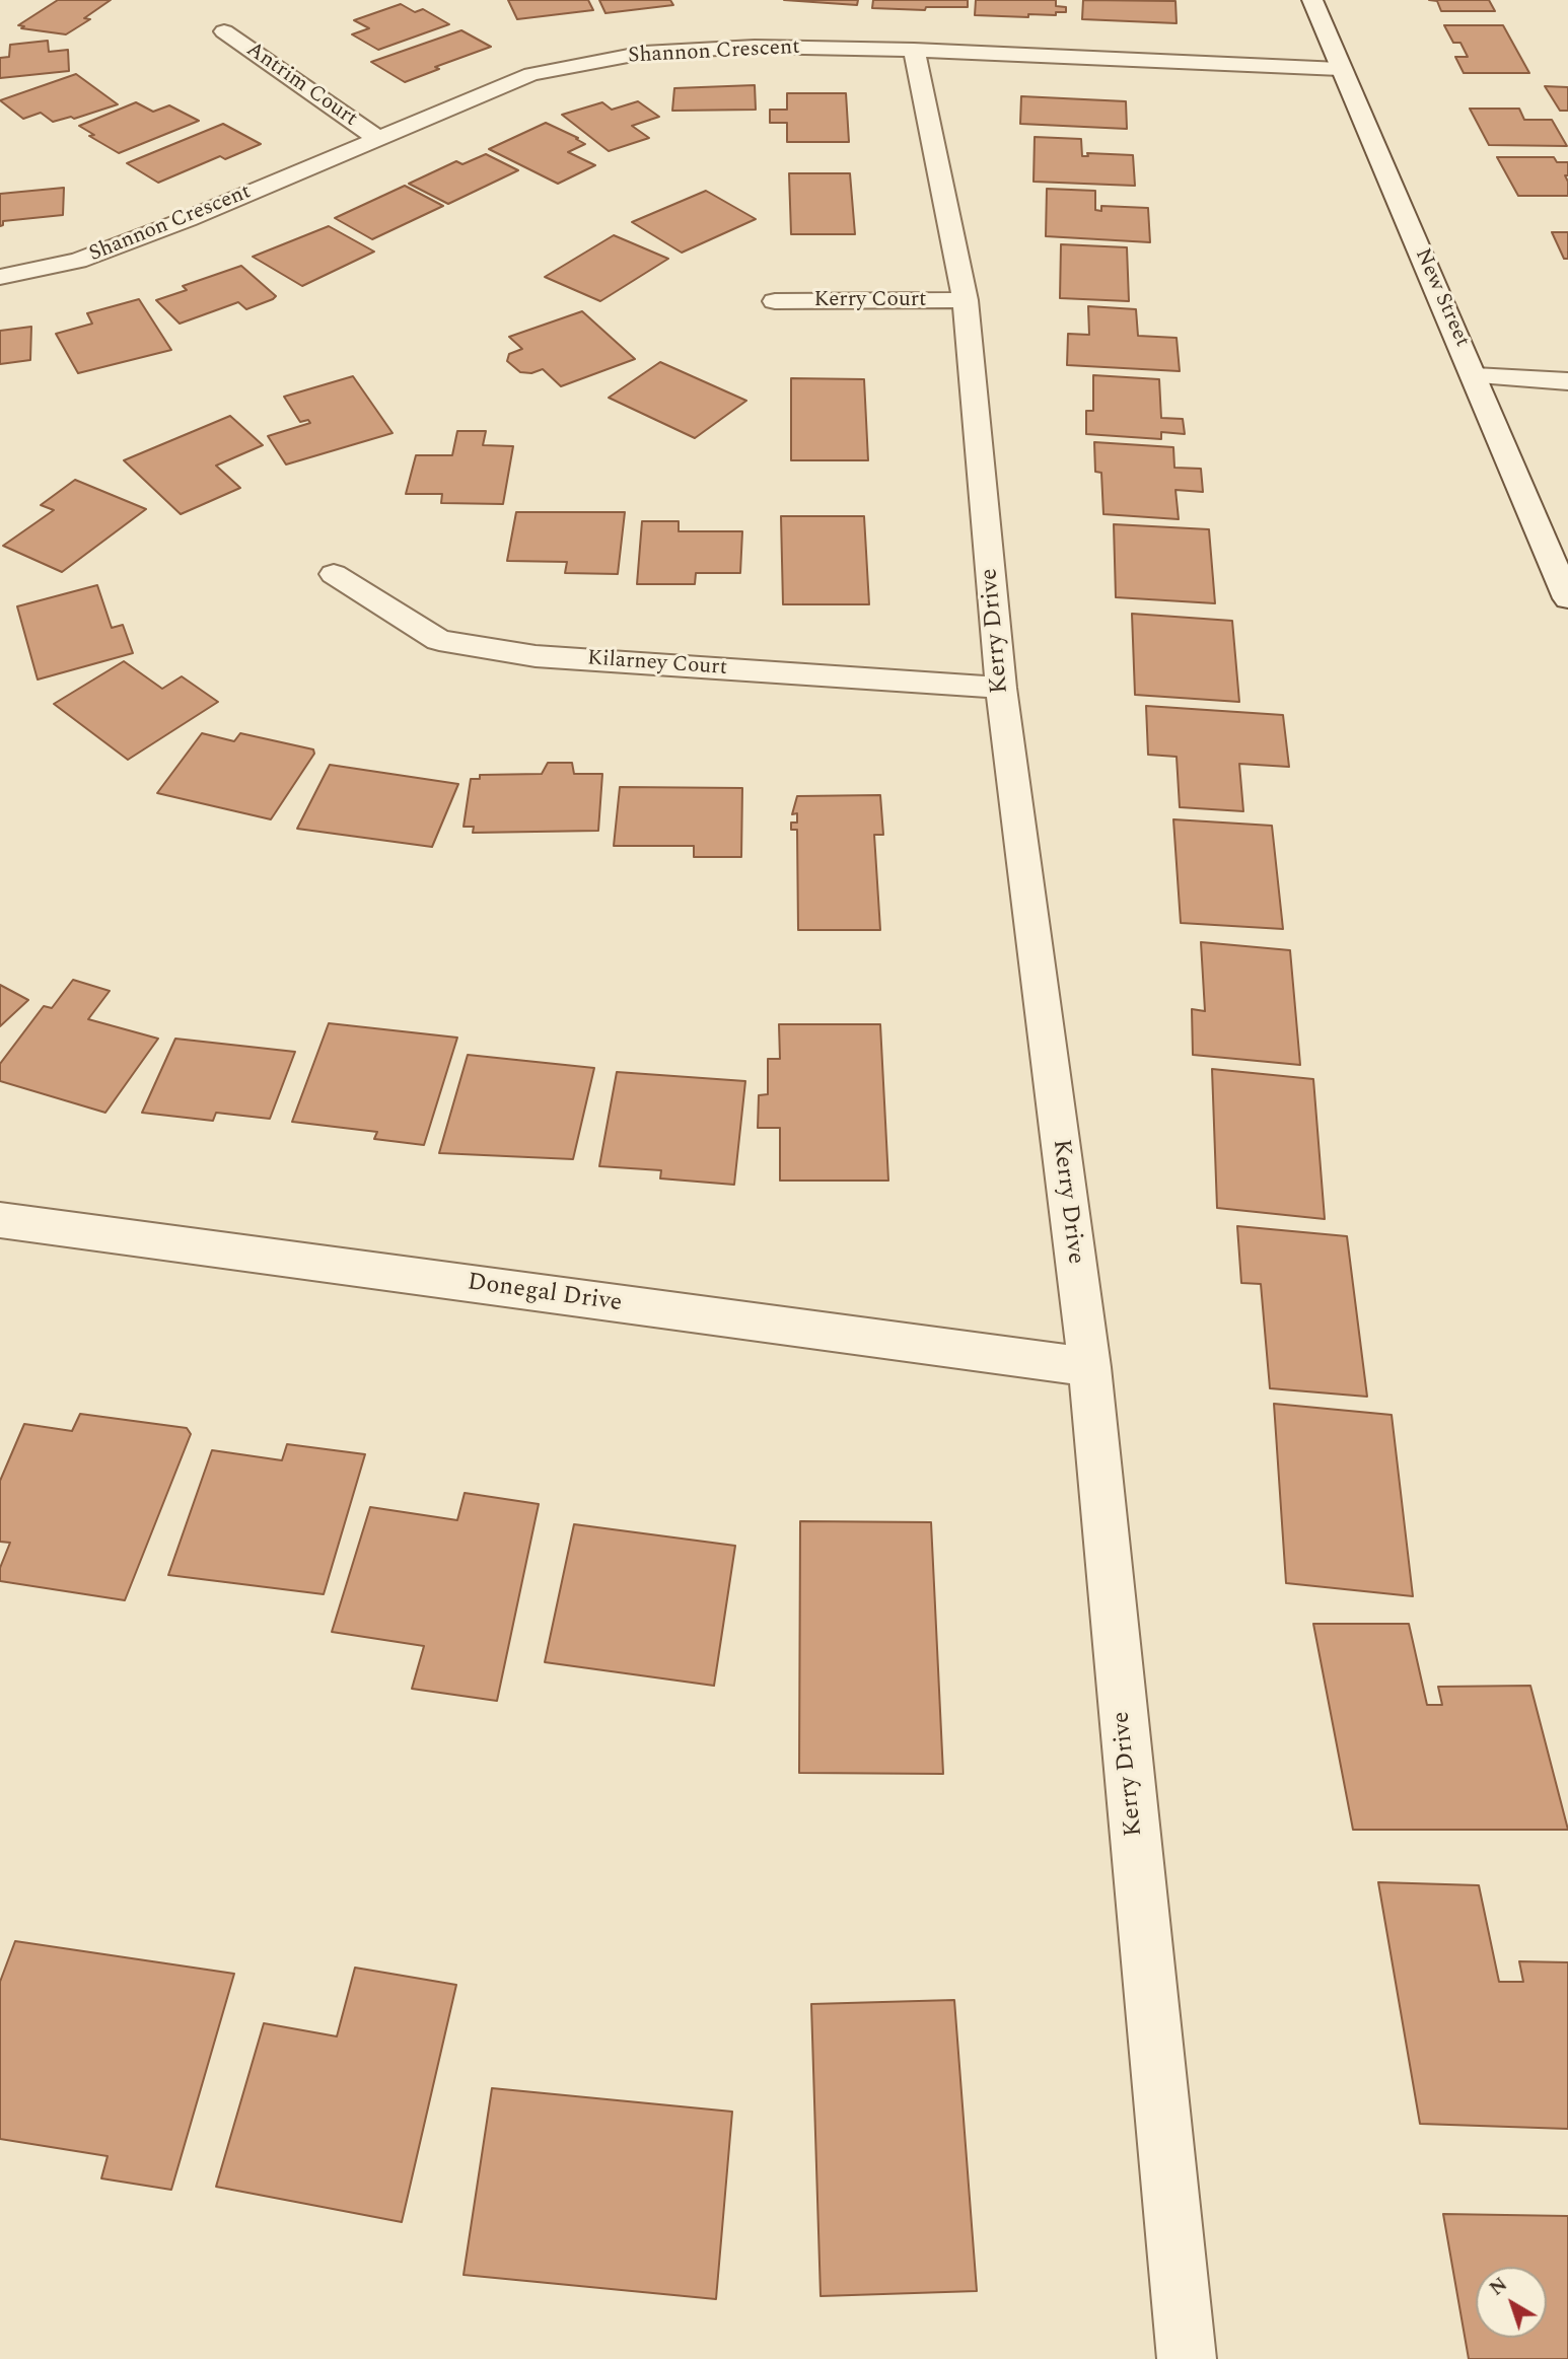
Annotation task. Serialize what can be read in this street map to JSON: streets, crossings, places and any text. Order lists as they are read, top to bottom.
{
  "streets": {
    "street": [
      "Shannon Crescent",
      "Antrim Court",
      "New Street",
      "Kerry Court",
      "Kerry Drive",
      "Kilarney Court",
      "Donegal Drive"
    ]
  },
  "crossings": [
    ["Shannon Crescent", "Antrim Court"],
    ["Shannon Crescent", "New Street"],
    ["Shannon Crescent", "Kerry Drive"],
    ["Kerry Court", "Kerry Drive"],
    ["Kerry Drive", "Kilarney Court"],
    ["Kerry Drive", "Donegal Drive"]
  ],
  "north": "top left"
}
